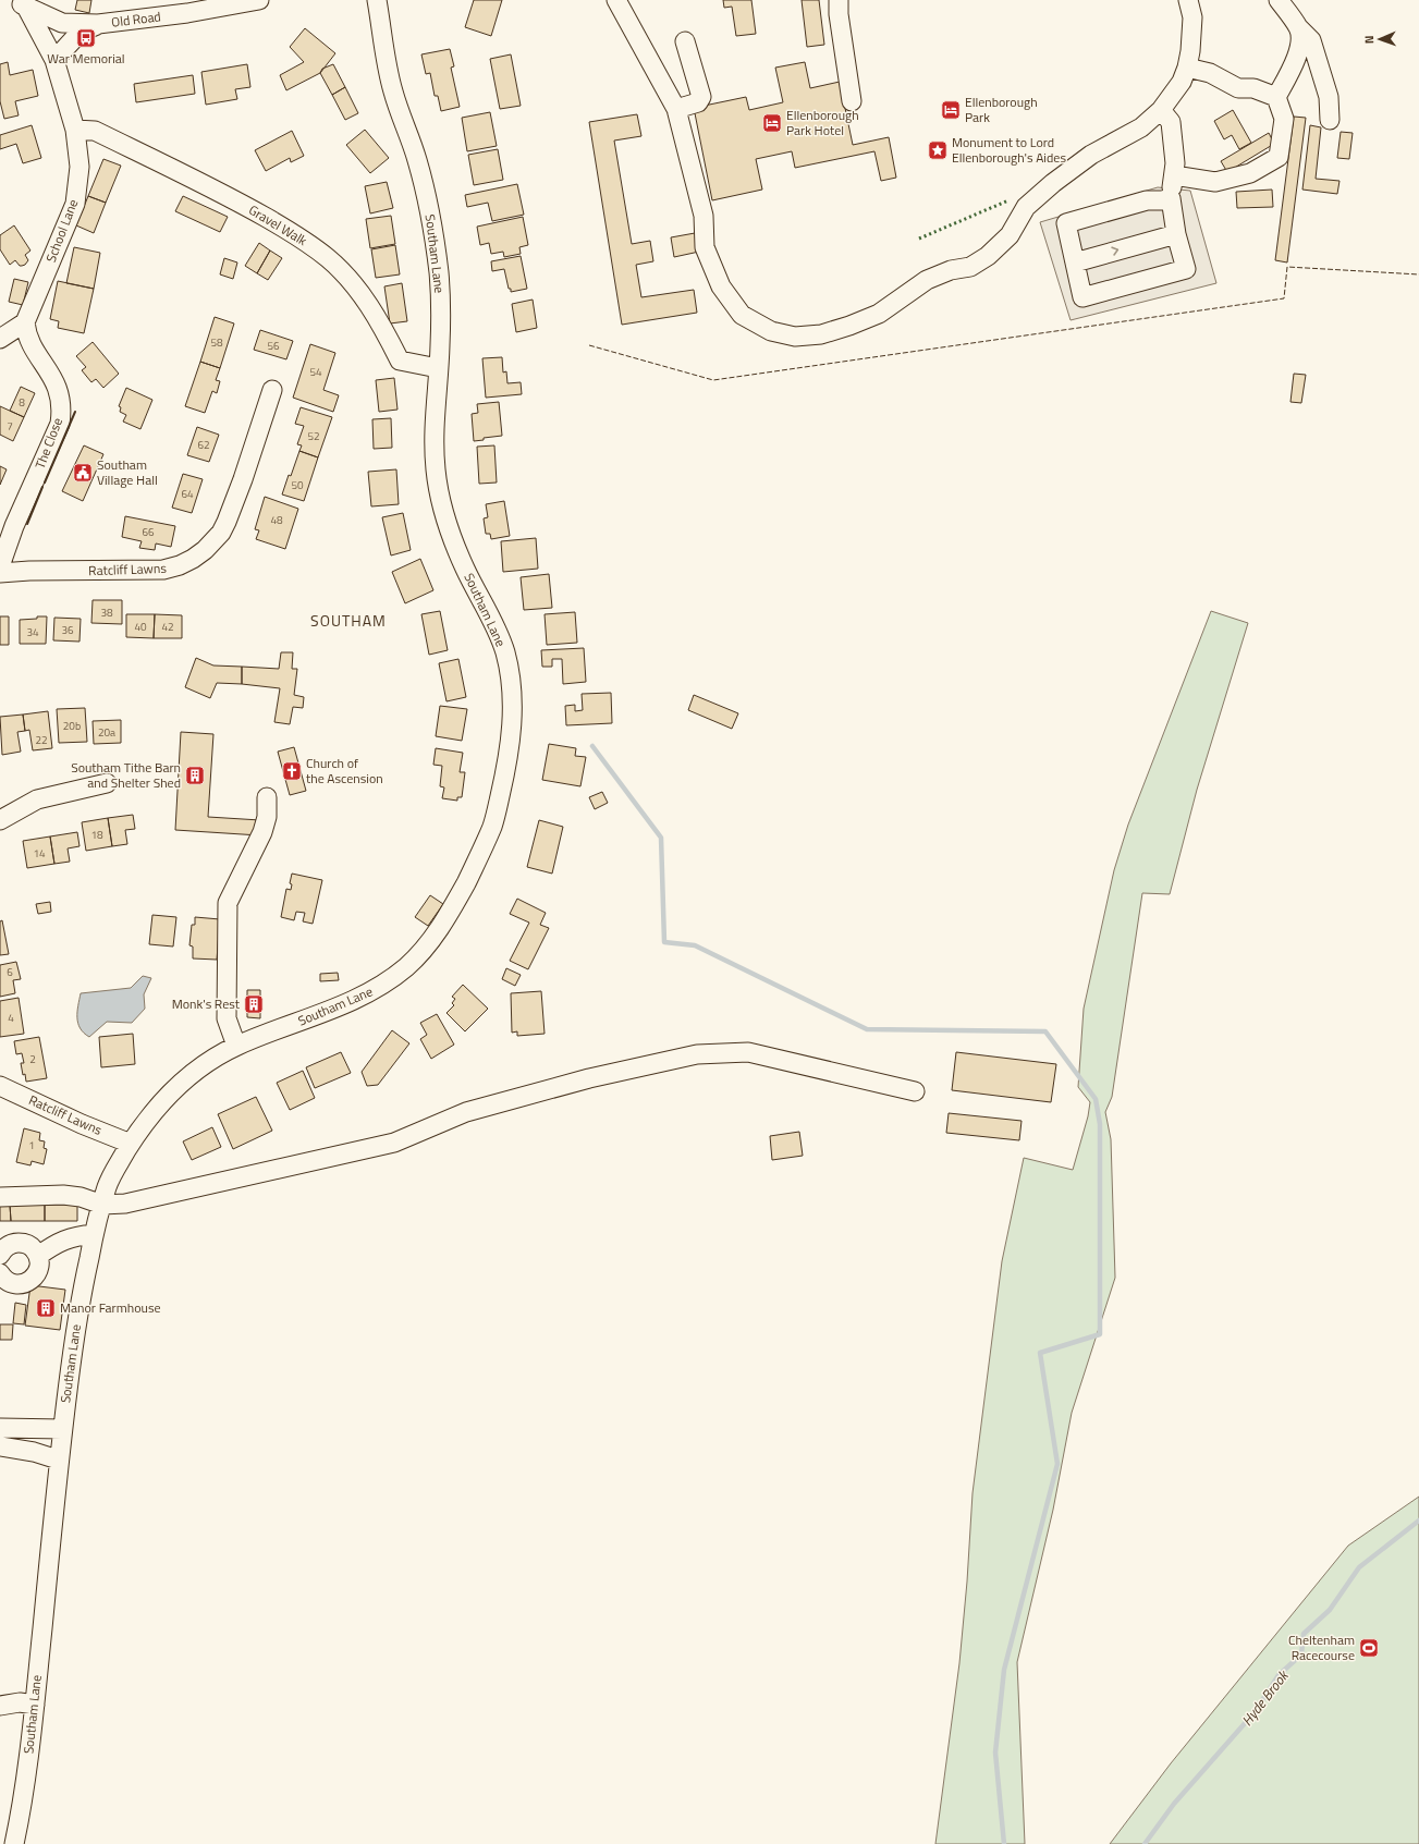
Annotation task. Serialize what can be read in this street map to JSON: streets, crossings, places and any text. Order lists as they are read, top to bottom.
{
  "streets": {
    "street": [
      "Old Road",
      "Gravel Walk",
      "School Lane",
      "Southam Lane",
      "The Close",
      "Ratcliff Lawns"
    ]
  },
  "crossings": [
    ["Old Road", "School Lane"],
    ["Gravel Walk", "School Lane"],
    ["Gravel Walk", "Southam Lane"],
    ["School Lane", "The Close"],
    ["Southam Lane", "Ratcliff Lawns"]
  ],
  "districts": ["SOUTHAM"],
  "water": ["Hyde Brook"],
  "places": {
    "bus stop": ["War Memorial"],
    "hotel": ["Ellenborough Park", "Ellenborough Park Hotel"],
    "place": ["Monument to Lord Ellenborough's Aides"],
    "public building": ["Southam Village Hall"],
    "church": ["Church of the Ascension"],
    "building": ["Southam Tithe Barn and Shelter Shed", "Monk's Rest", "Manor Farmhouse"],
    "sports": ["Cheltenham Racecourse"]
  },
  "house_numbers": [
    "58",
    "56",
    "54",
    "8",
    "7",
    "52",
    "62",
    "50",
    "64",
    "48",
    "66",
    "38",
    "40",
    "42",
    "36",
    "34",
    "20b",
    "20a",
    "22",
    "18",
    "14",
    "6",
    "4",
    "2",
    "1"
  ],
  "north": "left"
}
